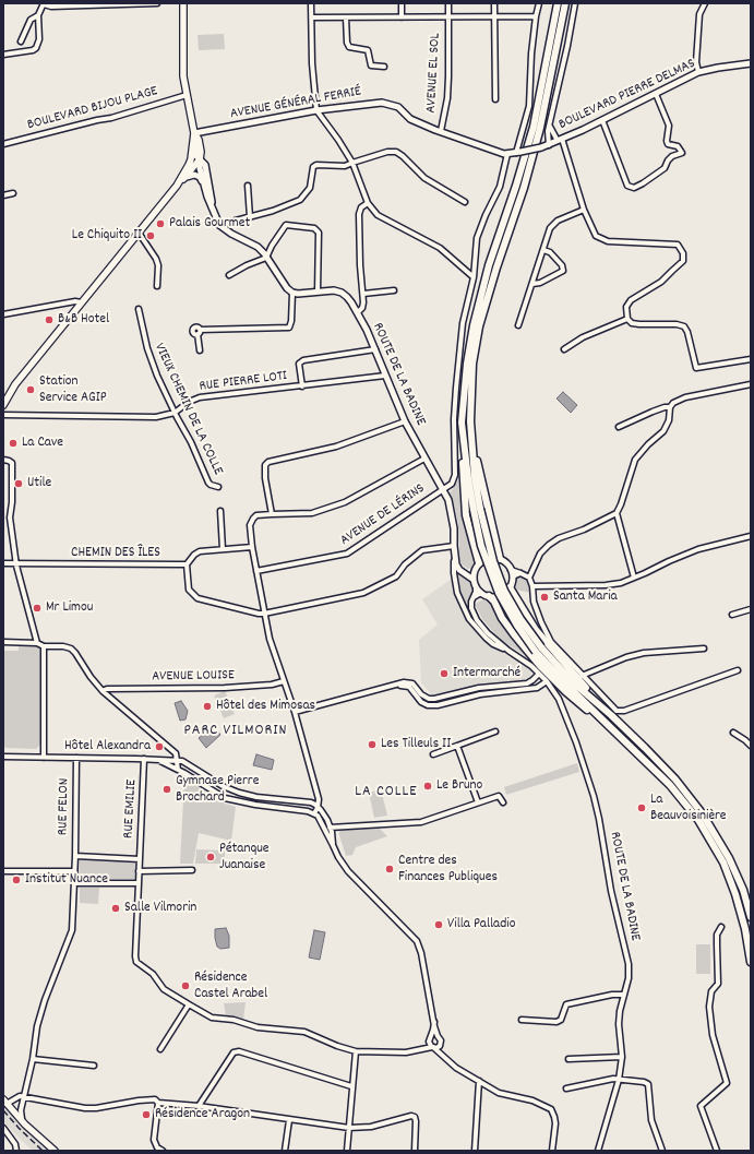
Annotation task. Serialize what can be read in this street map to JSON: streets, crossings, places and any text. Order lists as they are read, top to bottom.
{
  "streets": {
    "street": [
      "AVENUE EL SOL",
      "BOULEVARD PIERRE DELMAS",
      "AVENUE GÉNÉRAL FERRIÉ",
      "BOULEVARD BIJOU PLAGE",
      "ROUTE DE LA BADINE",
      "RUE PIERRE LOTI",
      "VIEUX CHEMIN DE LA COLLE",
      "AVENUE DE LÉRINS",
      "CHEMIN DES ÎLES",
      "AVENUE LOUISE",
      "RUE FELON",
      "RUE EMILIE"
    ]
  },
  "crossings": [
    ["AVENUE EL SOL", "AVENUE GÉNÉRAL FERRIÉ"],
    ["BOULEVARD PIERRE DELMAS", "AVENUE GÉNÉRAL FERRIÉ"],
    ["AVENUE GÉNÉRAL FERRIÉ", "AVENUE DE LÉRINS"],
    ["ROUTE DE LA BADINE", "RUE PIERRE LOTI"],
    ["ROUTE DE LA BADINE", "AVENUE DE LÉRINS"],
    ["RUE PIERRE LOTI", "VIEUX CHEMIN DE LA COLLE"]
  ],
  "districts": ["PARC VILMORIN", "LA COLLE"],
  "places": [
    "Palais Gourmet",
    "Le Chiquito II",
    "B&B Hotel",
    "Station Service AGIP",
    "La Cave",
    "Utile",
    "Santa Maria",
    "Mr Limou",
    "Intermarché",
    "Hôtel des Mimosas",
    "Les Tilleuls II",
    "Hôtel Alexandra",
    "Le Bruno",
    "Gymnase Pierre Brochard",
    "La Beauvoisinière",
    "Pétanque Juanaise",
    "Centre des Finances Publiques",
    "Institut Nuance",
    "Salle Vilmorin",
    "Villa Palladio",
    "Résidence Castel Arabel",
    "Résidence Aragon"
  ]
}
